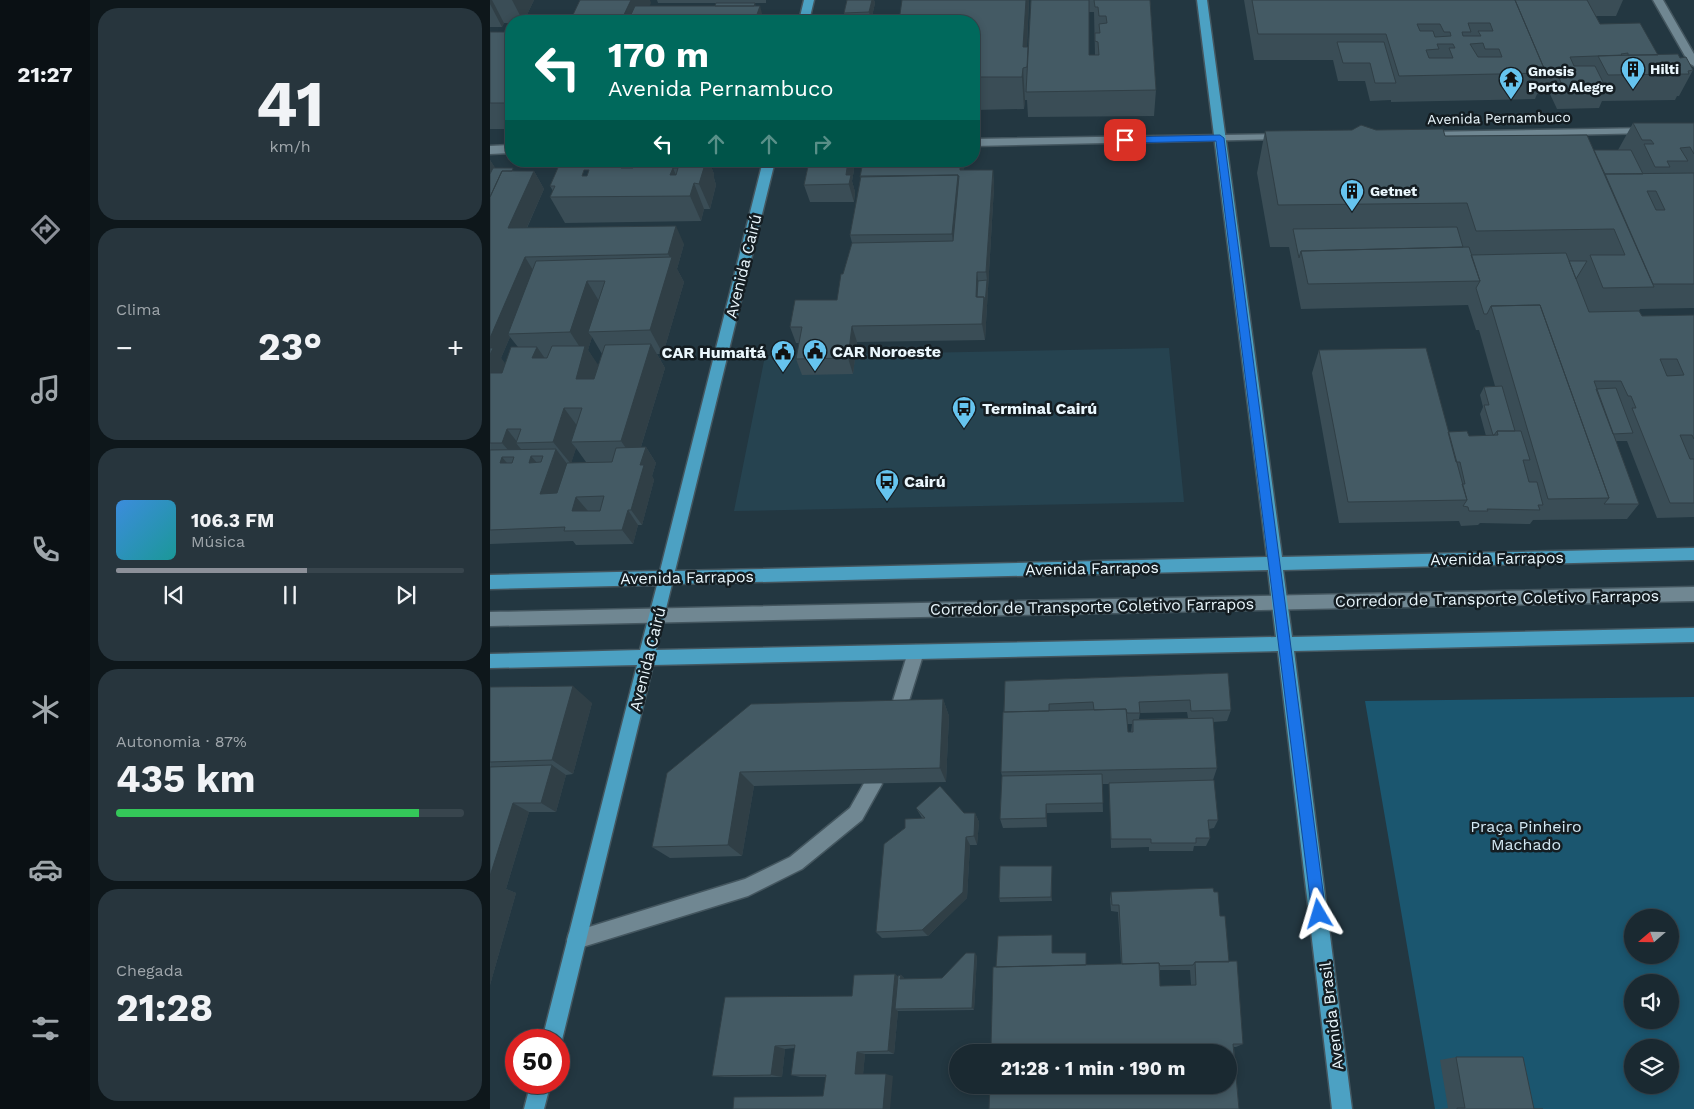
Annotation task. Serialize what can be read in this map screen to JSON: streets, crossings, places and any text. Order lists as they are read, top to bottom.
{
  "streets": {
    "main road": ["Avenida Cairú", "Avenida Farrapos", "Avenida Brasil"],
    "street": ["Avenida Pernambuco", "Corredor de Transporte Coletivo Farrapos"]
  },
  "crossings": [
    ["Avenida Cairú", "Avenida Farrapos"],
    ["Avenida Cairú", "Corredor de Transporte Coletivo Farrapos"],
    ["Avenida Farrapos", "Avenida Brasil"],
    ["Corredor de Transporte Coletivo Farrapos", "Avenida Brasil"]
  ],
  "parks": ["Praça Pinheiro Machado"],
  "places": {
    "building": ["Hilti", "Getnet"],
    "temple": ["Gnosis Porto Alegre"],
    "public building": ["CAR Noroeste", "CAR Humaitá"],
    "bus stop": ["Terminal Cairú", "Cairú"]
  },
  "north": "left",
  "page": {
    "tabs": "21:27",
    "tile": [
      ["41", "km/h"],
      "Clima",
      ["Autonomia · 87%", "435 km"],
      ["Chegada", "21:28"]
    ],
    "turn": ["170 m", "Avenida Pernambuco"],
    "heat": ["−", "23°", "+"],
    "song": ["106.3 FM", "Música"],
    "limit": "50",
    "trip": "21:28 · 1 min · 190 m"
  }
}
